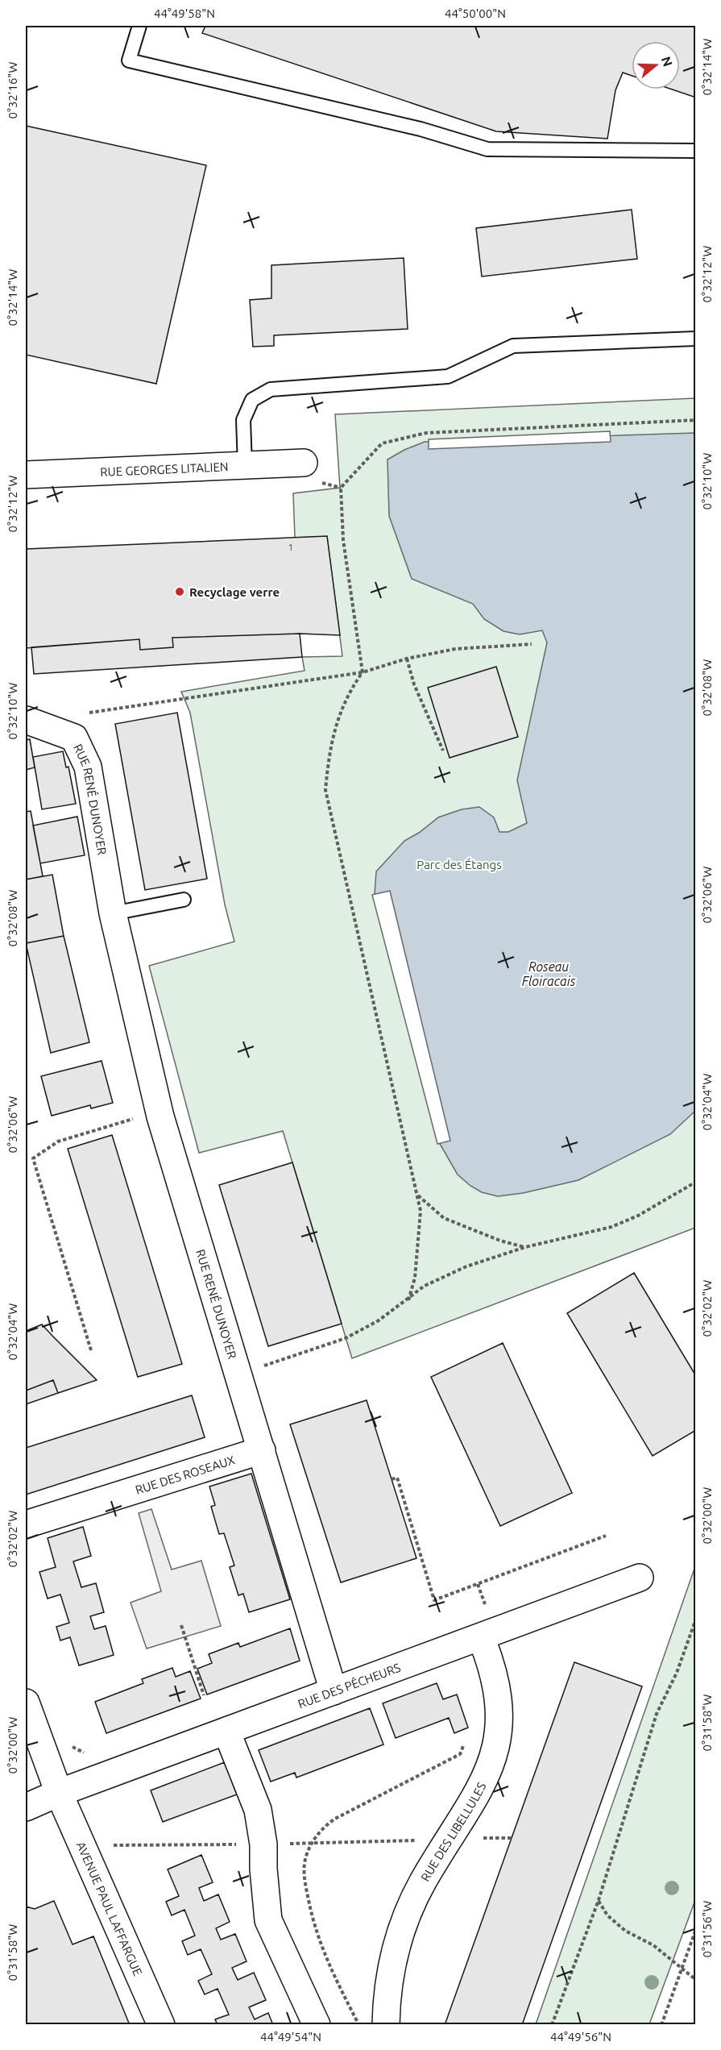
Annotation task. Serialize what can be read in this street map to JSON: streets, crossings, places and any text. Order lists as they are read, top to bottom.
{
  "streets": {
    "street": [
      "RUE GEORGES LITALIEN",
      "RUE RENÉ DUNOYER",
      "RUE DES ROSEAUX",
      "RUE DES PÊCHEURS",
      "RUE DES LIBELLULES",
      "AVENUE PAUL LAFFARGUE"
    ]
  },
  "crossings": [
    ["RUE RENÉ DUNOYER", "RUE DES ROSEAUX"],
    ["RUE RENÉ DUNOYER", "RUE DES PÊCHEURS"],
    ["RUE DES PÊCHEURS", "RUE DES LIBELLULES"],
    ["RUE DES PÊCHEURS", "AVENUE PAUL LAFFARGUE"]
  ],
  "water": ["Roseau Floiracais"],
  "parks": ["Parc des Étangs"],
  "places": ["Recyclage verre"],
  "house_numbers": ["1"],
  "north": "right",
  "coordinates": [
    "44°49'58\"N",
    "44°50'00\"N",
    "0°32'14\"W",
    "0°32'16\"W",
    "0°32'12\"W",
    "0°32'10\"W",
    "0°32'08\"W",
    "0°32'06\"W",
    "0°32'04\"W",
    "0°32'02\"W",
    "0°32'00\"W",
    "0°31'58\"W",
    "0°31'56\"W",
    "44°49'54\"N",
    "44°49'56\"N"
  ]
}
